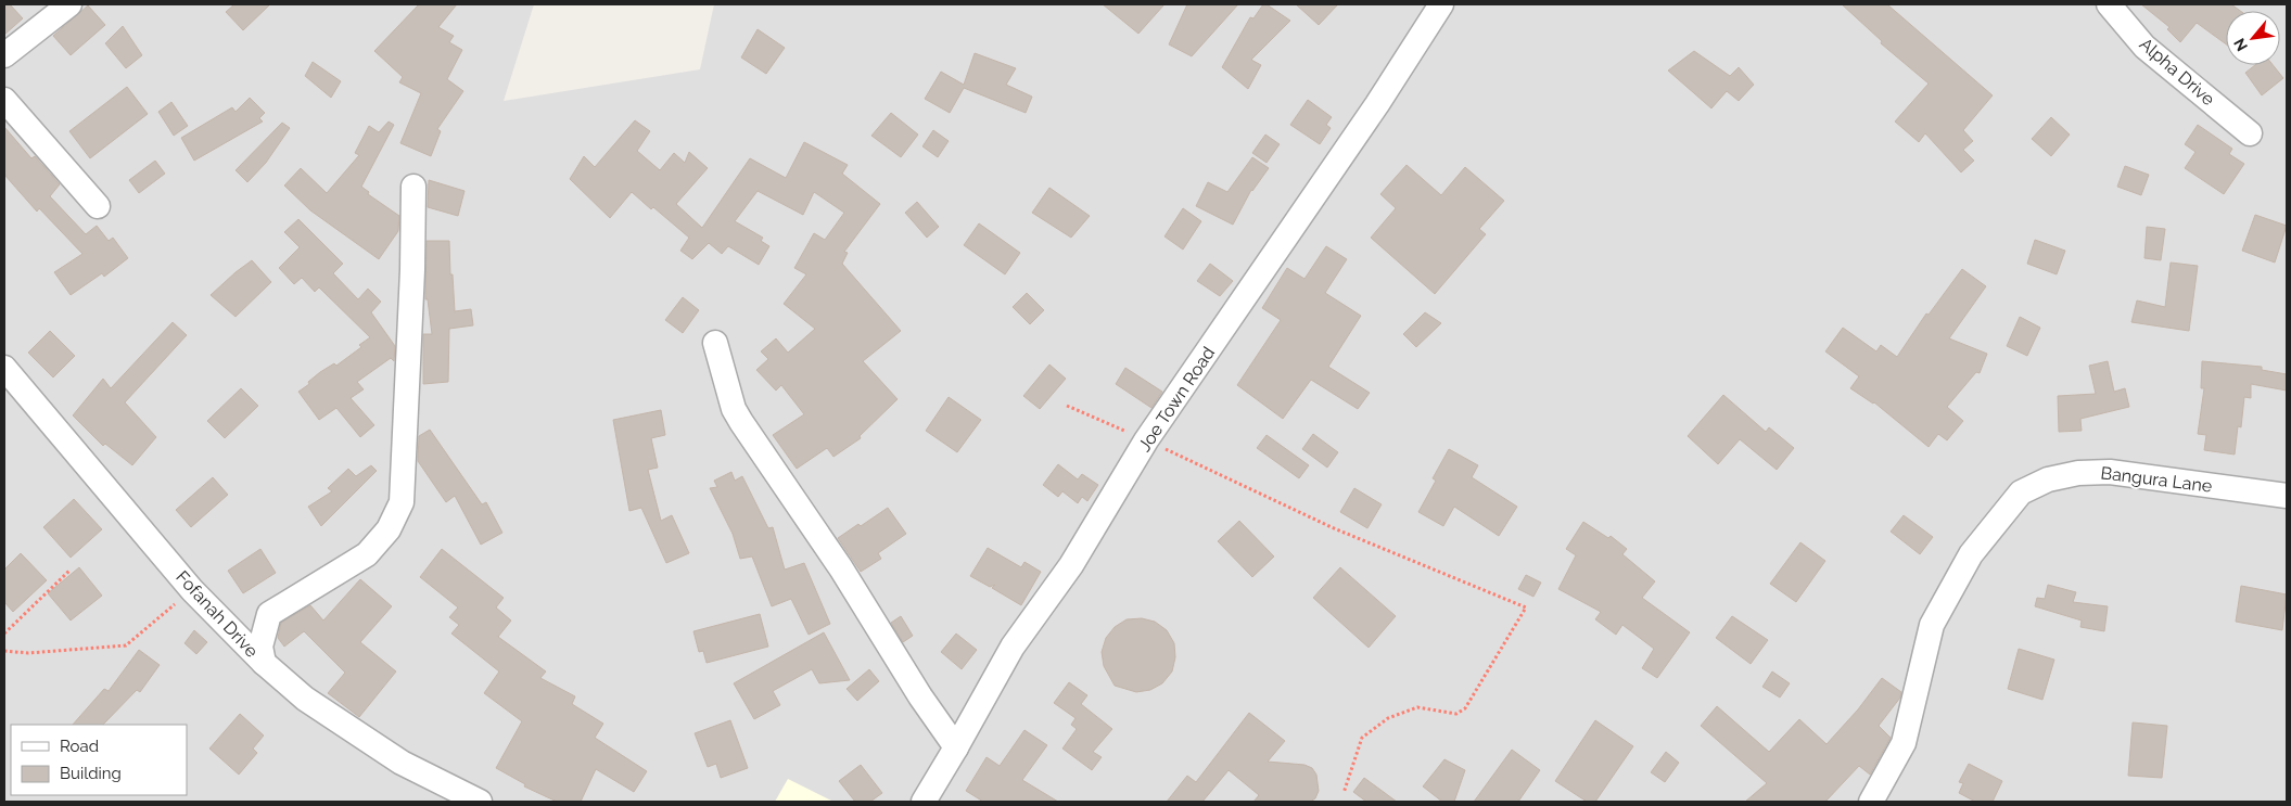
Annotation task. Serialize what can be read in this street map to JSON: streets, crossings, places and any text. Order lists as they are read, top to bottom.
{
  "streets": {
    "street": [
      "Alpha Drive",
      "Joe Town Road",
      "Bangura Lane",
      "Fofanah Drive"
    ]
  },
  "legend": ["Road", "Building"],
  "north": "bottom left"
}
